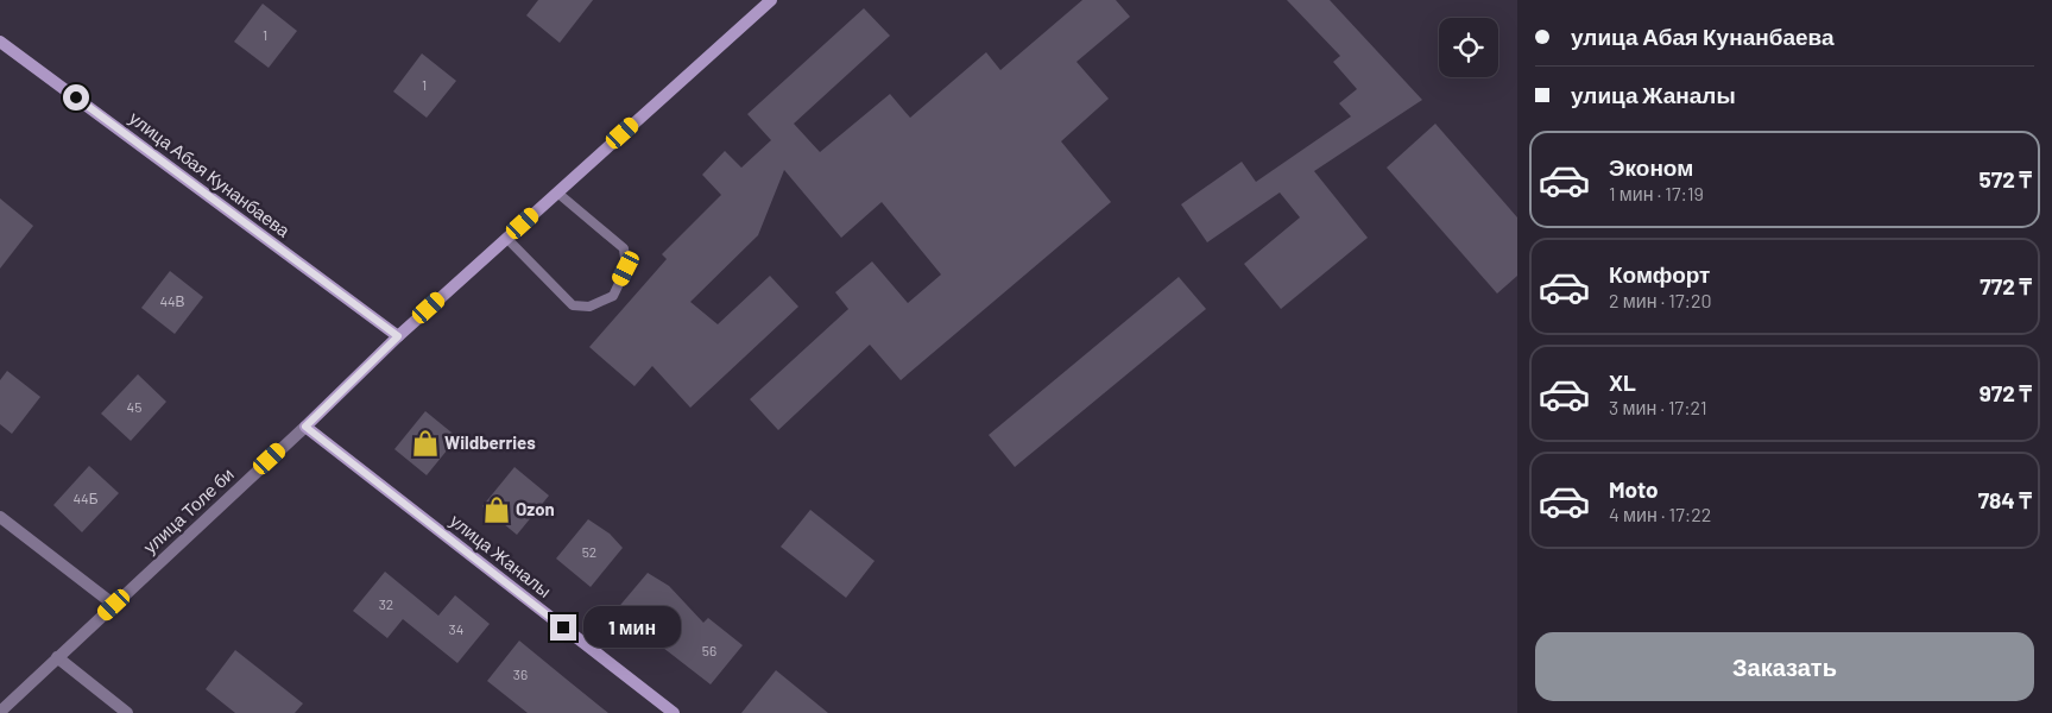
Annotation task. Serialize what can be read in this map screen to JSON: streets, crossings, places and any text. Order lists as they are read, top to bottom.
{
  "streets": {
    "street": ["улица Абая Кунанбаева", "улица Толе би", "улица Жаналы"]
  },
  "crossings": [
    ["улица Абая Кунанбаева", "улица Толе би"],
    ["улица Толе би", "улица Жаналы"]
  ],
  "places": {
    "shop": ["Wildberries", "Ozon"]
  },
  "house_numbers": [
    "1",
    "1",
    "44В",
    "45",
    "44Б",
    "52",
    "32",
    "34",
    "56",
    "36"
  ],
  "page": {
    "banner": ["улица Абая Кунанбаева", "улица Жаналы"],
    "list": [
      {
        "name": "Эконом",
        "note": "1 мин · 17:19",
        "value": "572 ₸"
      },
      {
        "name": "Комфорт",
        "note": "2 мин · 17:20",
        "value": "772 ₸"
      },
      {
        "name": "XL",
        "note": "3 мин · 17:21",
        "value": "972 ₸"
      },
      {
        "name": "Moto",
        "note": "4 мин · 17:22",
        "value": "784 ₸"
      }
    ],
    "bubble": "1 мин",
    "buttons": "Заказать"
  }
}
